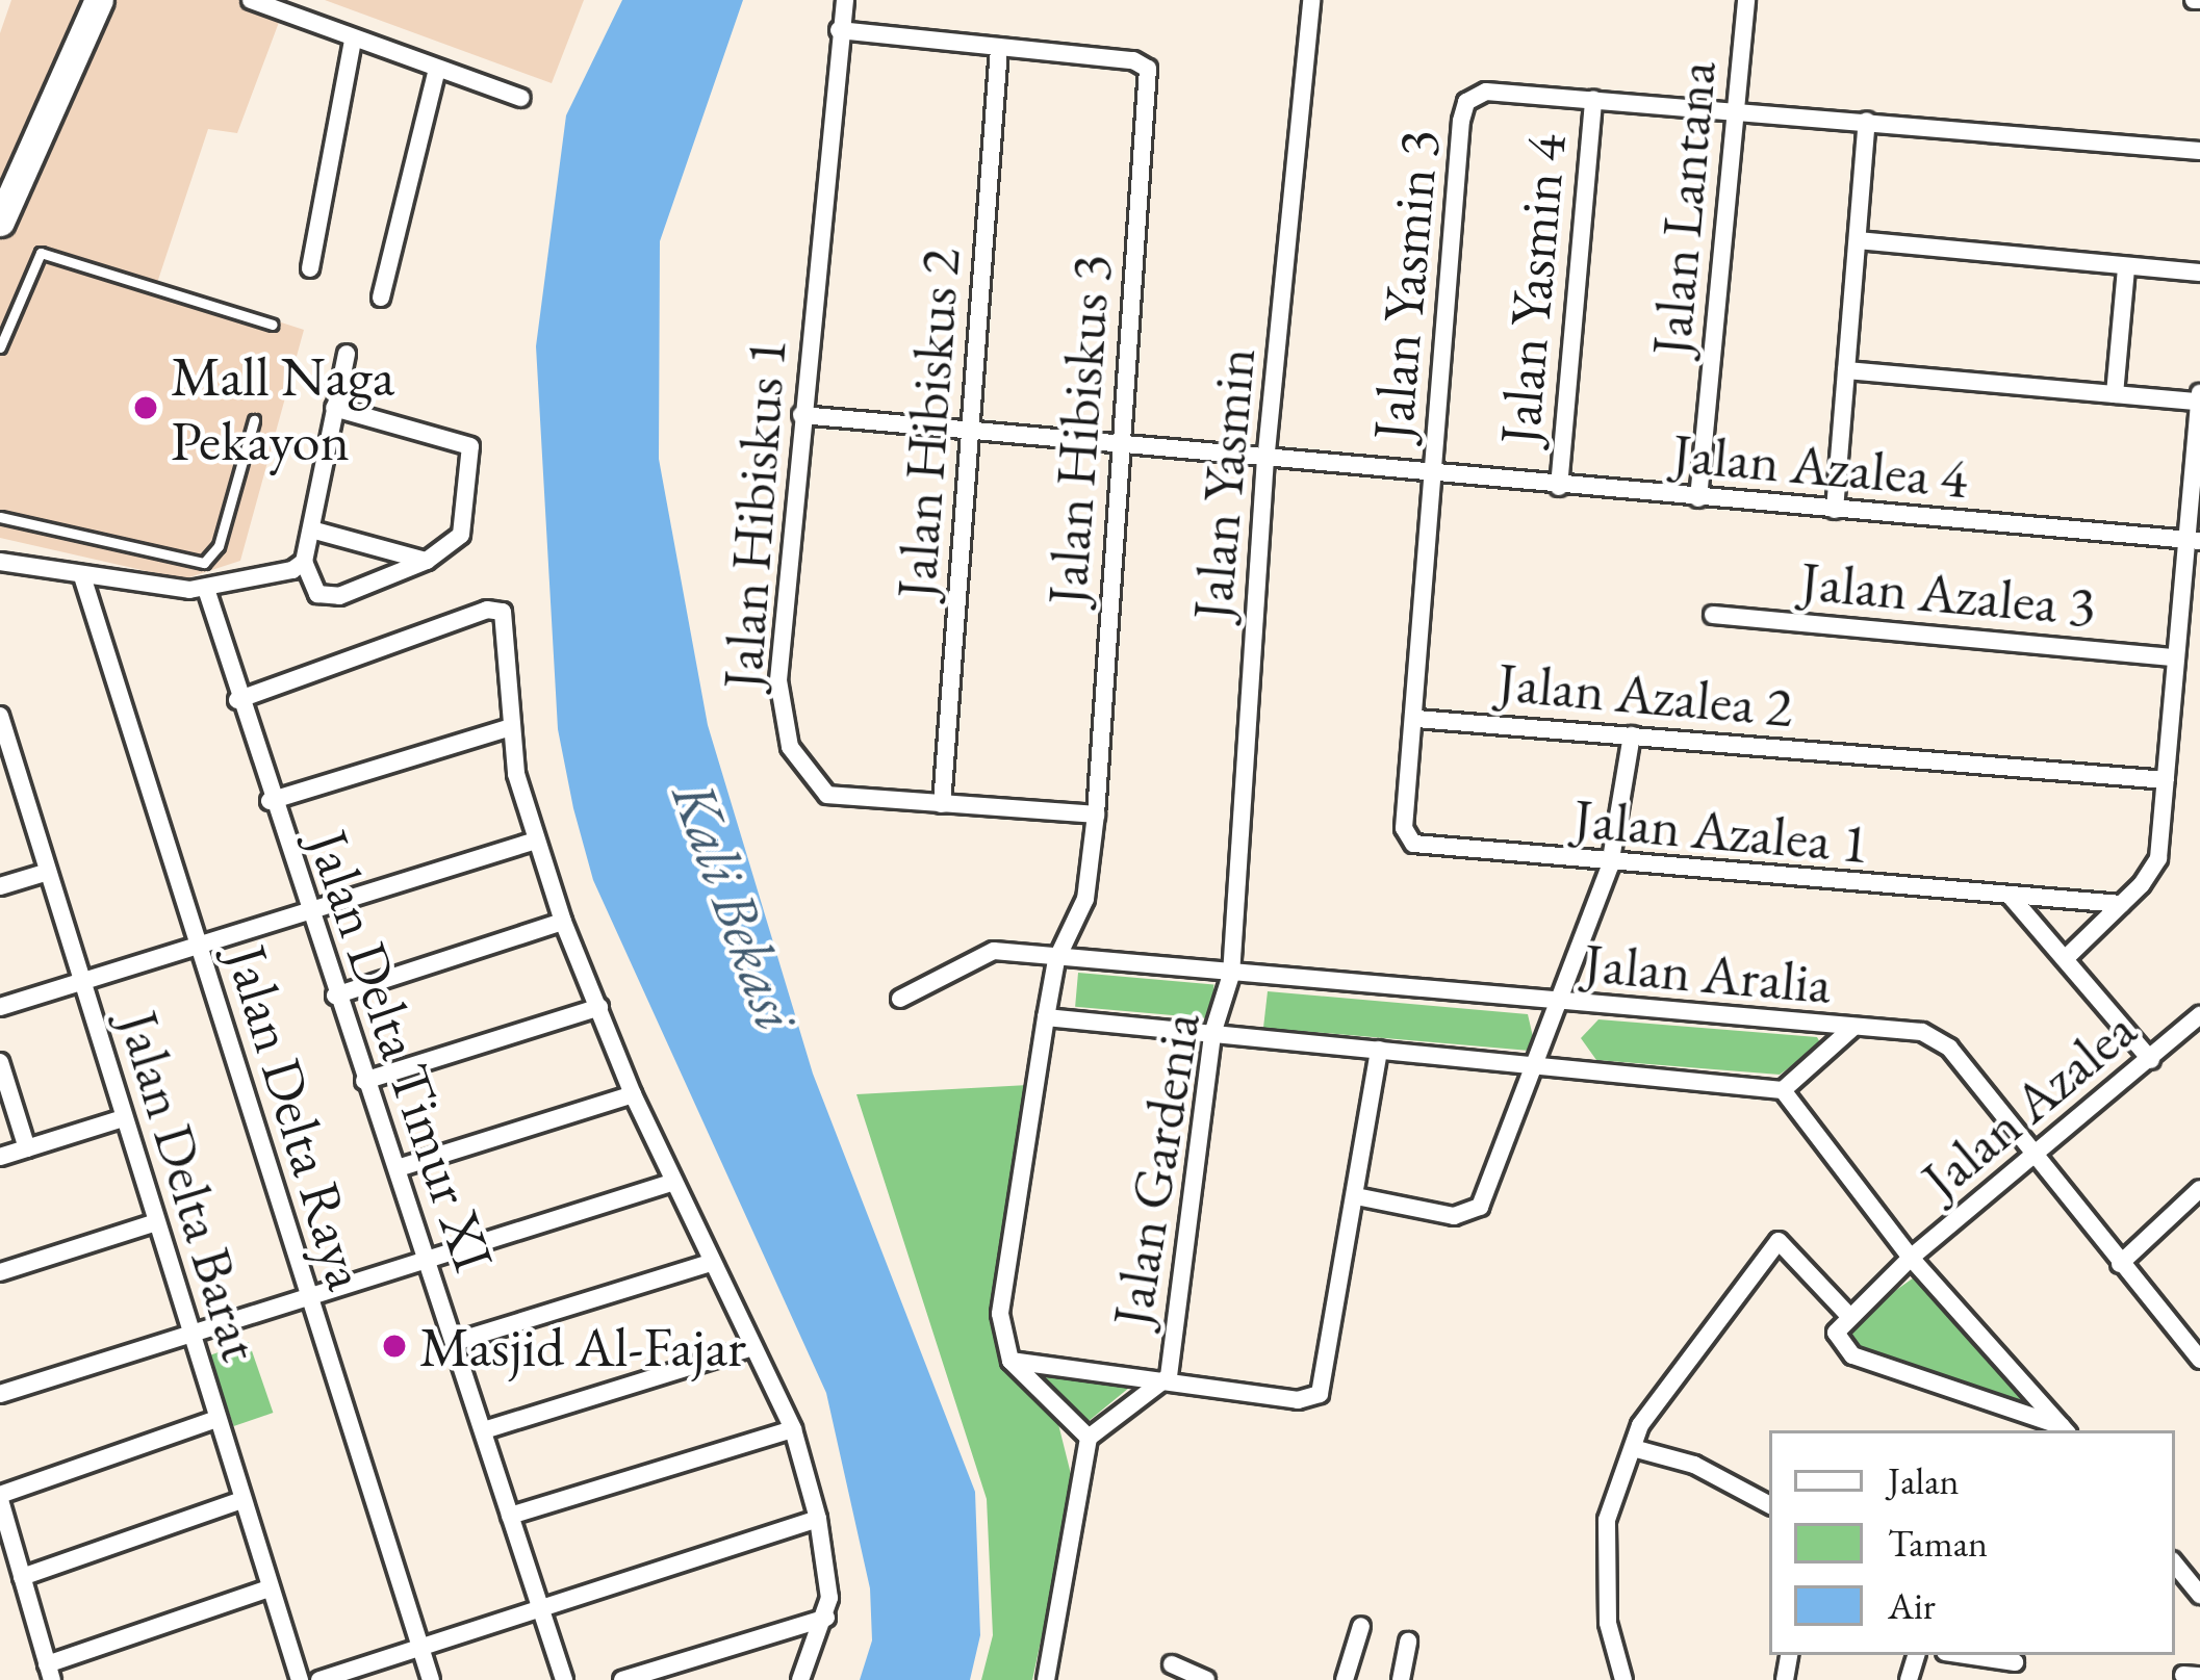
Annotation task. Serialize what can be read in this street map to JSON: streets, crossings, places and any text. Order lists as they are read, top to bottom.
{
  "streets": {
    "street": [
      "Jalan Lantana",
      "Jalan Yasmin 3",
      "Jalan Yasmin 4",
      "Jalan Hibiskus 2",
      "Jalan Hibiskus 3",
      "Jalan Azalea 4",
      "Jalan Yasmin",
      "Jalan Hibiskus 1",
      "Jalan Azalea 3",
      "Jalan Azalea 2",
      "Jalan Azalea 1",
      "Jalan Aralia",
      "Jalan Delta Timur XI",
      "Jalan Azalea",
      "Jalan Delta Raya",
      "Jalan Gardenia",
      "Jalan Delta Barat"
    ]
  },
  "crossings": [
    ["Jalan Lantana", "Jalan Azalea 4"],
    ["Jalan Yasmin 3", "Jalan Yasmin 4"],
    ["Jalan Yasmin 3", "Jalan Azalea 4"],
    ["Jalan Yasmin 3", "Jalan Azalea 2"],
    ["Jalan Yasmin 3", "Jalan Azalea 1"],
    ["Jalan Yasmin 4", "Jalan Azalea 4"],
    ["Jalan Hibiskus 2", "Jalan Hibiskus 3"],
    ["Jalan Hibiskus 2", "Jalan Azalea 4"],
    ["Jalan Hibiskus 2", "Jalan Hibiskus 1"],
    ["Jalan Hibiskus 3", "Jalan Azalea 4"],
    ["Jalan Hibiskus 3", "Jalan Hibiskus 1"],
    ["Jalan Hibiskus 3", "Jalan Aralia"],
    ["Jalan Azalea 4", "Jalan Yasmin"],
    ["Jalan Azalea 4", "Jalan Hibiskus 1"],
    ["Jalan Yasmin", "Jalan Aralia"],
    ["Jalan Yasmin", "Jalan Gardenia"],
    ["Jalan Aralia", "Jalan Azalea"],
    ["Jalan Aralia", "Jalan Gardenia"]
  ],
  "water": ["Kali Bekasi"],
  "places": ["Mall Naga Pekayon", "Masjid Al-Fajar"],
  "legend": ["Jalan", "Taman", "Air"]
}
